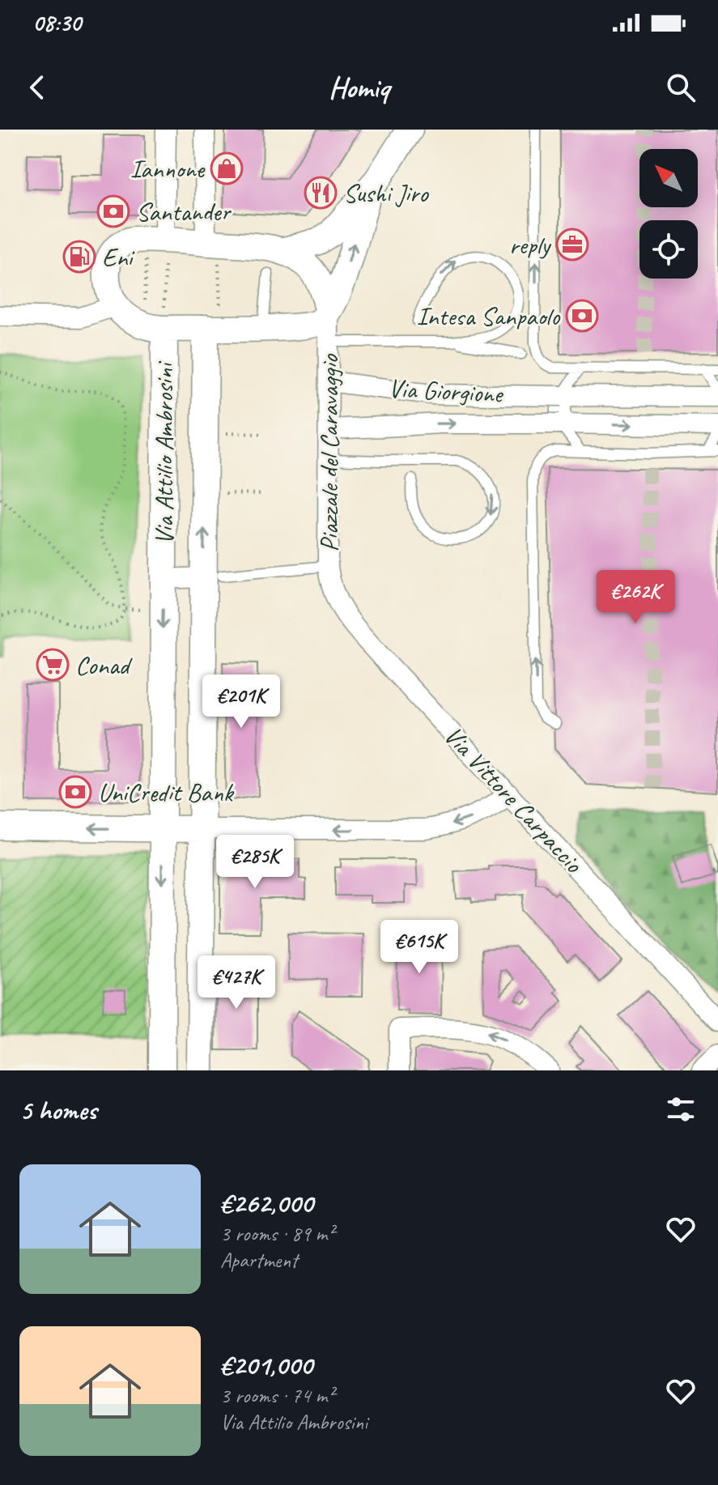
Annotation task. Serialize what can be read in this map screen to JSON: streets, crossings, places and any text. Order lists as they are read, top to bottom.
{
  "streets": {
    "street": [
      "Via Giorgione",
      "Piazzale del Caravaggio",
      "Via Attilio Ambrosini",
      "Via Vittore Carpaccio"
    ]
  },
  "crossings": [
    ["Via Giorgione", "Piazzale del Caravaggio"],
    ["Piazzale del Caravaggio", "Via Attilio Ambrosini"],
    ["Piazzale del Caravaggio", "Via Vittore Carpaccio"]
  ],
  "places": {
    "shop": ["Iannone"],
    "restaurant": ["Sushi Jiro"],
    "bank": ["Santander", "Intesa Sanpaolo", "UniCredit Bank"],
    "office": ["reply"],
    "fuel station": ["Eni"],
    "supermarket": ["Conad"]
  },
  "north": "top left",
  "page": {
    "status": "08:30",
    "header": "Homiq",
    "price": [
      "€262K",
      "€201K",
      "€285K",
      "€615K",
      "€427K"
    ],
    "heading": "5 homes",
    "list": [
      {
        "name": "€262,000",
        "note": "3 rooms · 89 m² · Apartment"
      },
      {
        "name": "€201,000",
        "note": "3 rooms · 74 m² · Via Attilio Ambrosini"
      }
    ]
  }
}
